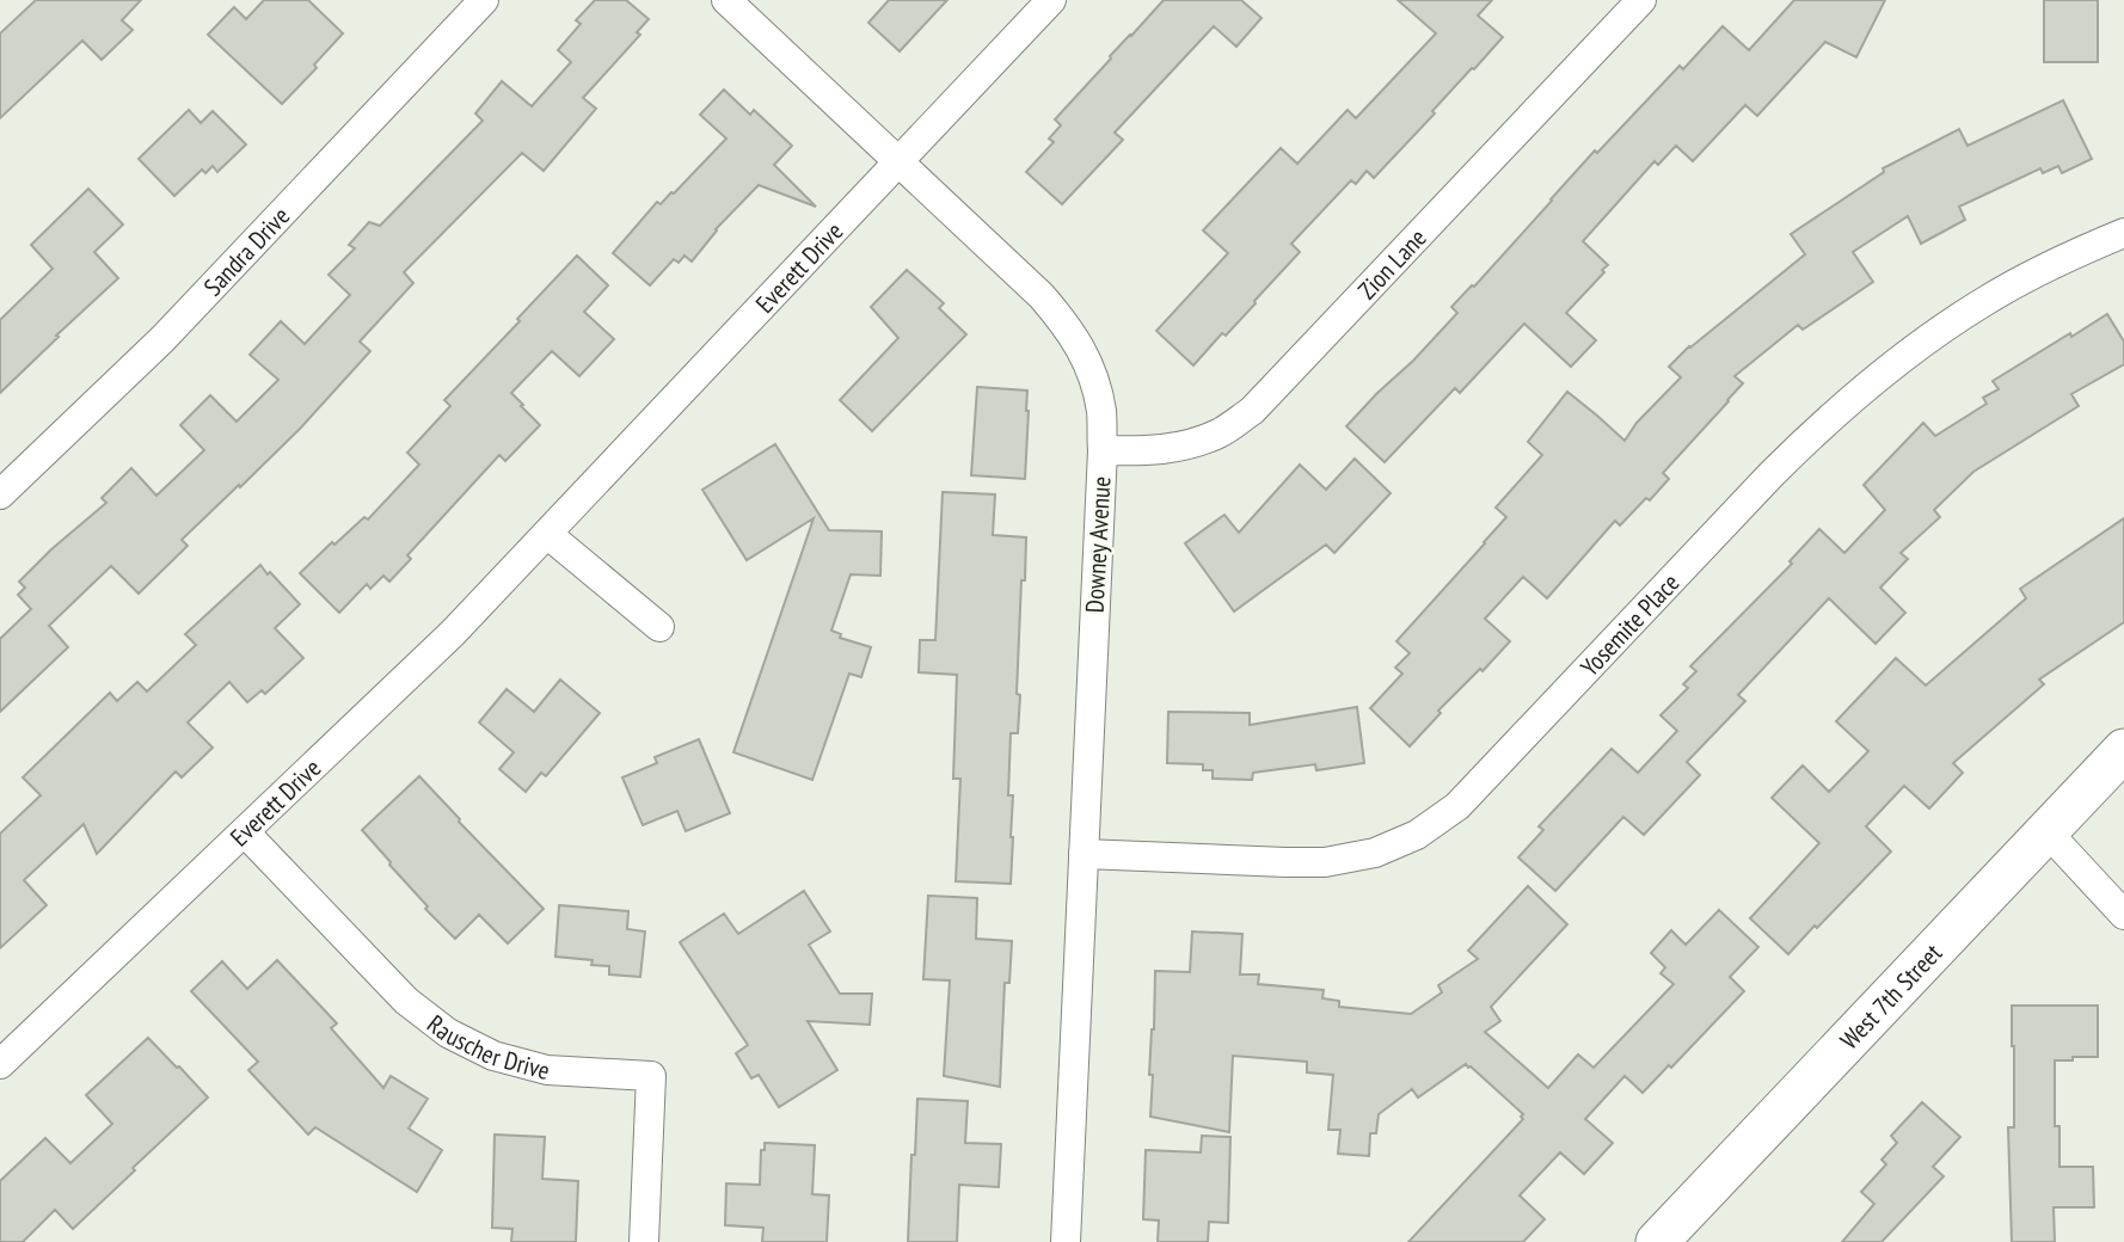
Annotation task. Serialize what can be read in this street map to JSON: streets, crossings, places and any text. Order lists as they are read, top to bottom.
{
  "streets": {
    "main road": ["West 7th Street"],
    "street": [
      "Sandra Drive",
      "Zion Lane",
      "Everett Drive",
      "Downey Avenue",
      "Yosemite Place",
      "Rauscher Drive"
    ]
  },
  "crossings": [
    ["Zion Lane", "Downey Avenue"],
    ["Everett Drive", "Downey Avenue"],
    ["Everett Drive", "Rauscher Drive"],
    ["Downey Avenue", "Yosemite Place"]
  ]
}
